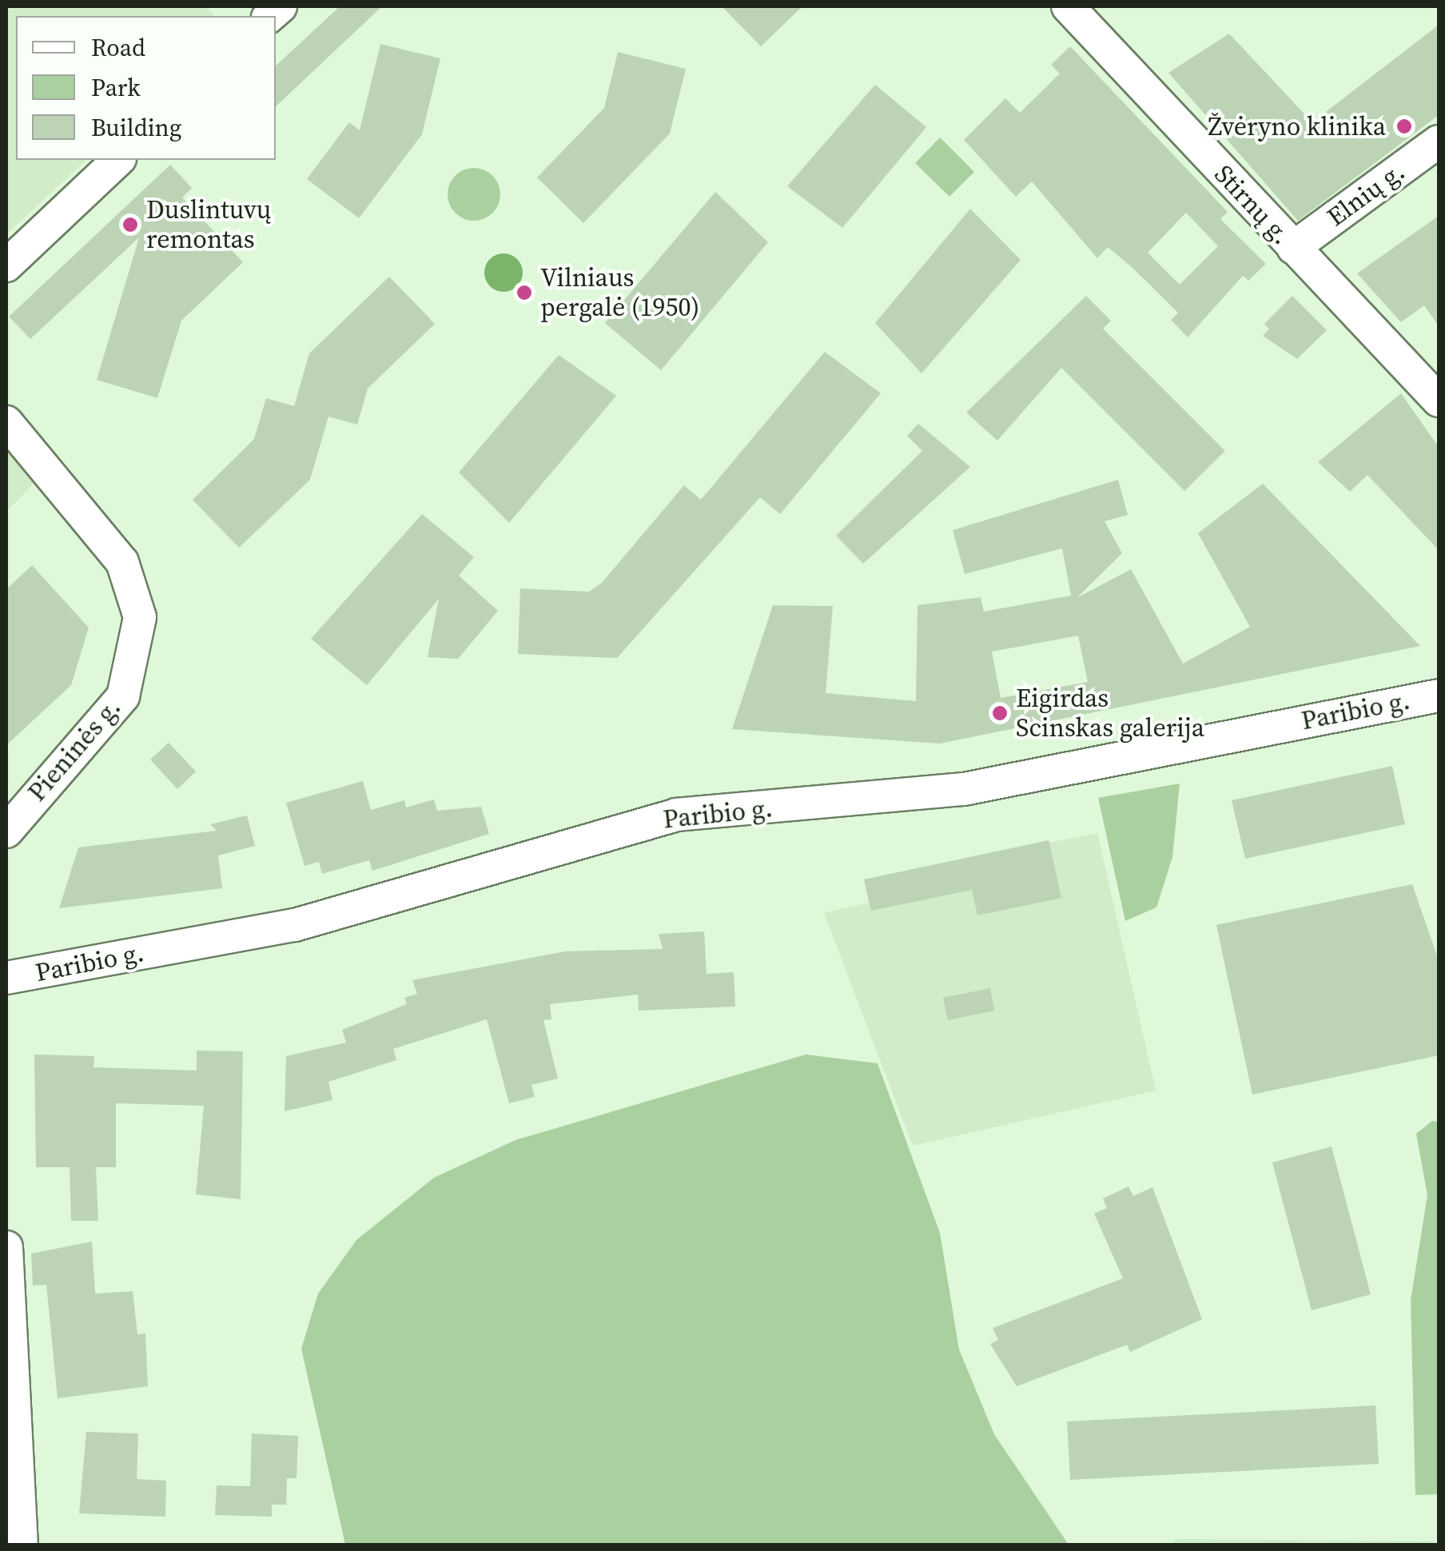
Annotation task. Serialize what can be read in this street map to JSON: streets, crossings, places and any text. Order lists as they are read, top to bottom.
{
  "streets": {
    "street": [
      "Elnių g.",
      "Stirnų g.",
      "Paribio g.",
      "Pieninės g."
    ]
  },
  "crossings": [
    ["Elnių g.", "Stirnų g."]
  ],
  "places": [
    "Žvėryno klinika",
    "Duslintuvų remontas",
    "Vilniaus pergalė (1950)",
    "Eigirdas Scinskas galerija"
  ],
  "legend": ["Road", "Park", "Building"]
}
